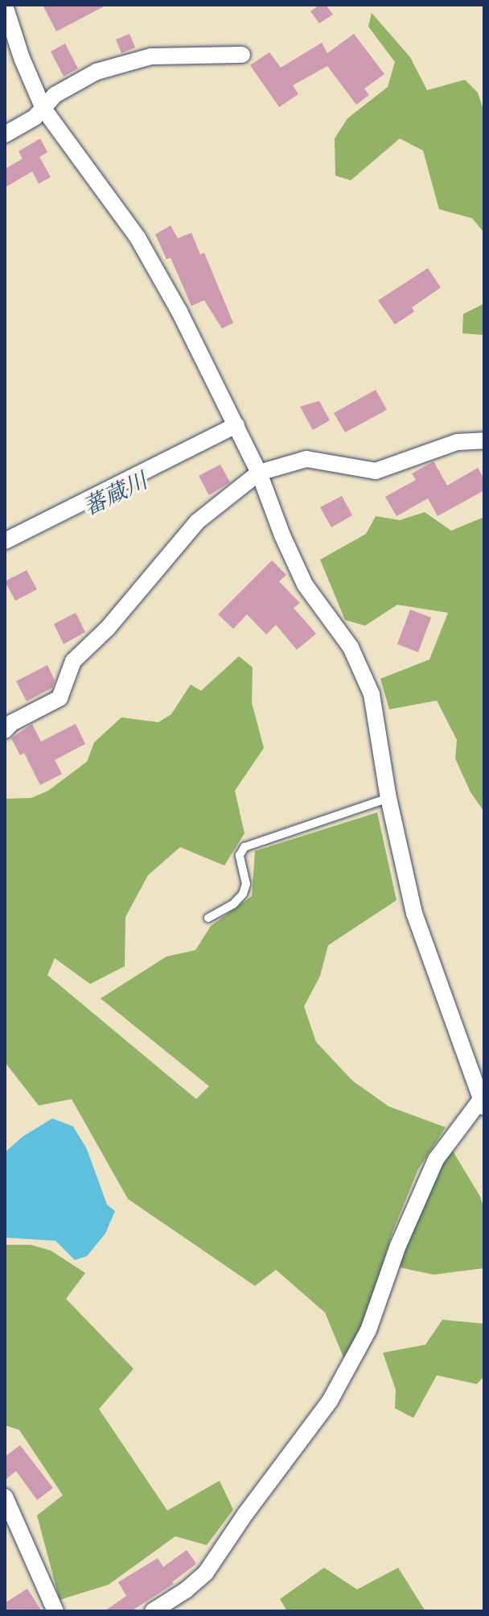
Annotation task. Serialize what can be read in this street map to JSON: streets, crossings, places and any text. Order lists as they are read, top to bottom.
{
  "water": ["蕃蔵川"]
}
